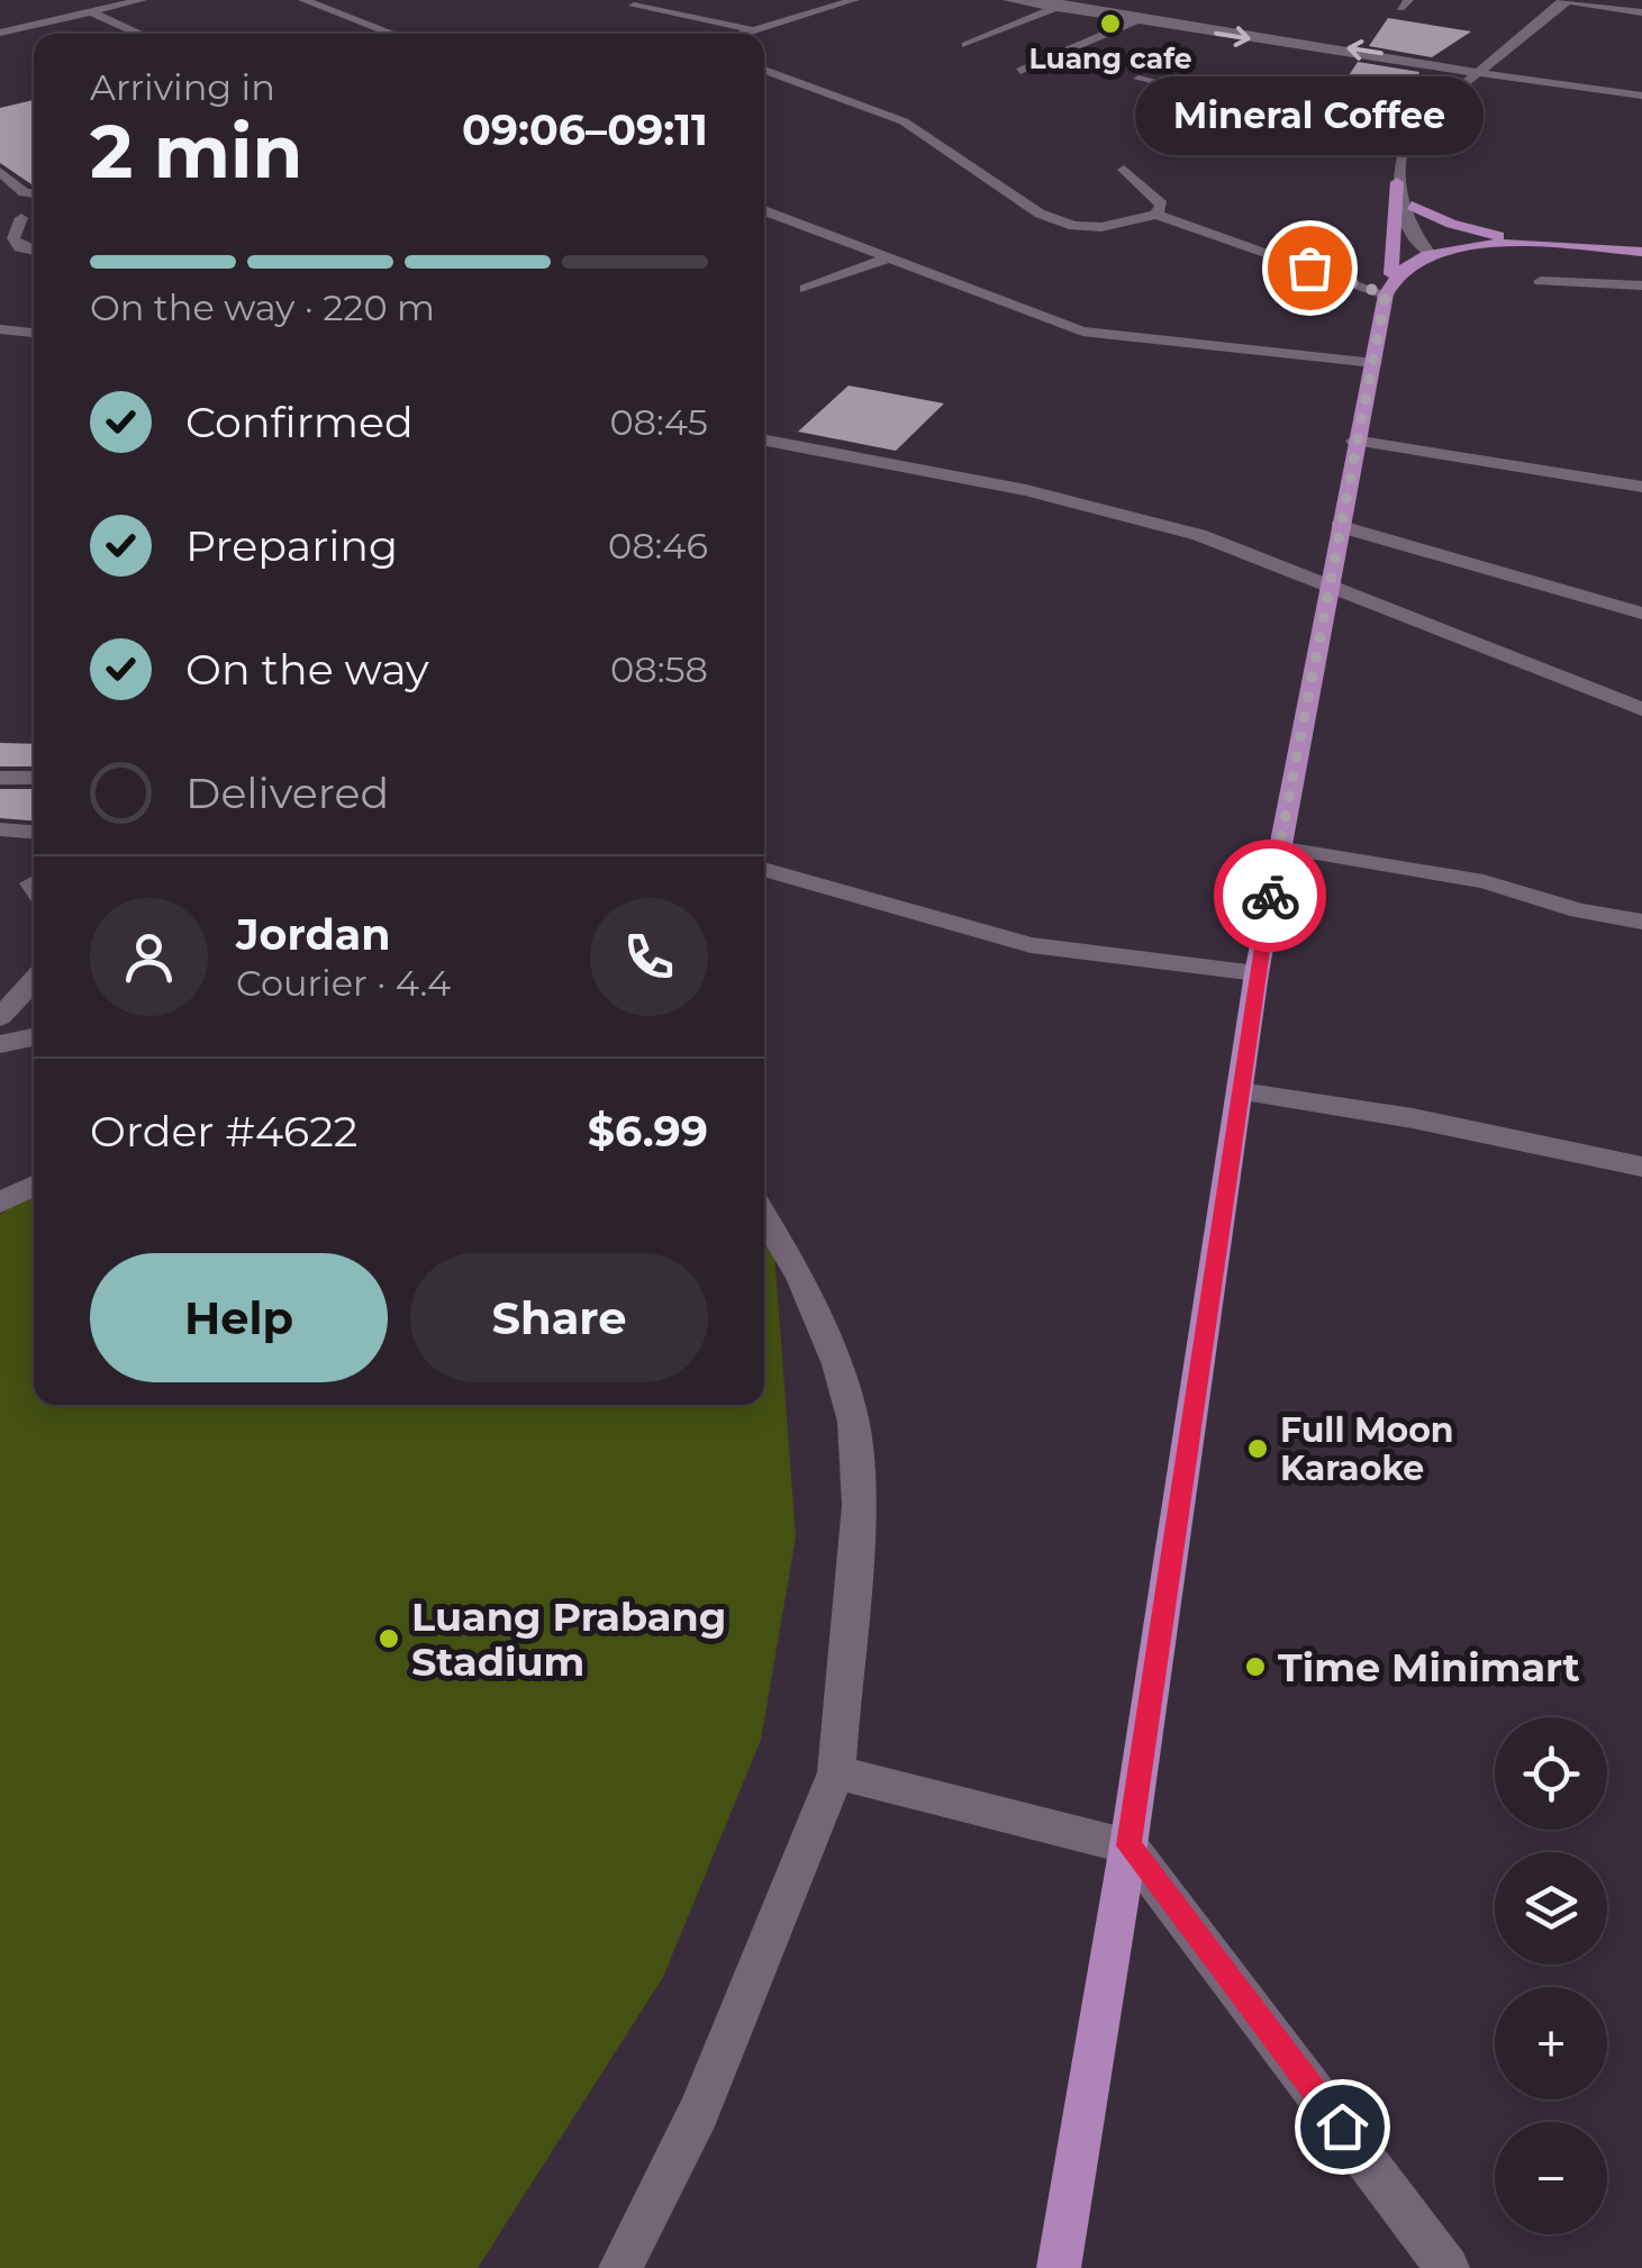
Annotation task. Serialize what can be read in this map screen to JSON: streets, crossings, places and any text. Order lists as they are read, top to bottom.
{
  "places": [
    "Luang cafe",
    "Mineral Coffee",
    "Full Moon Karaoke",
    "Luang Prabang Stadium",
    "Time Minimart"
  ],
  "page": {
    "heading": ["2 min", "Arriving in", "09:06–09:11"],
    "panel": [
      "Jordan",
      "Courier · 4.4",
      "Order #4622",
      "$6.99"
    ],
    "bubble": "Mineral Coffee",
    "bar": "On the way · 220 m",
    "list": [
      ["Confirmed", "08:45"],
      ["Preparing", "08:46"],
      ["On the way", "08:58"],
      "Delivered"
    ],
    "buttons": ["Help", "Share"],
    "map_buttons": ["+", "−"]
  }
}
